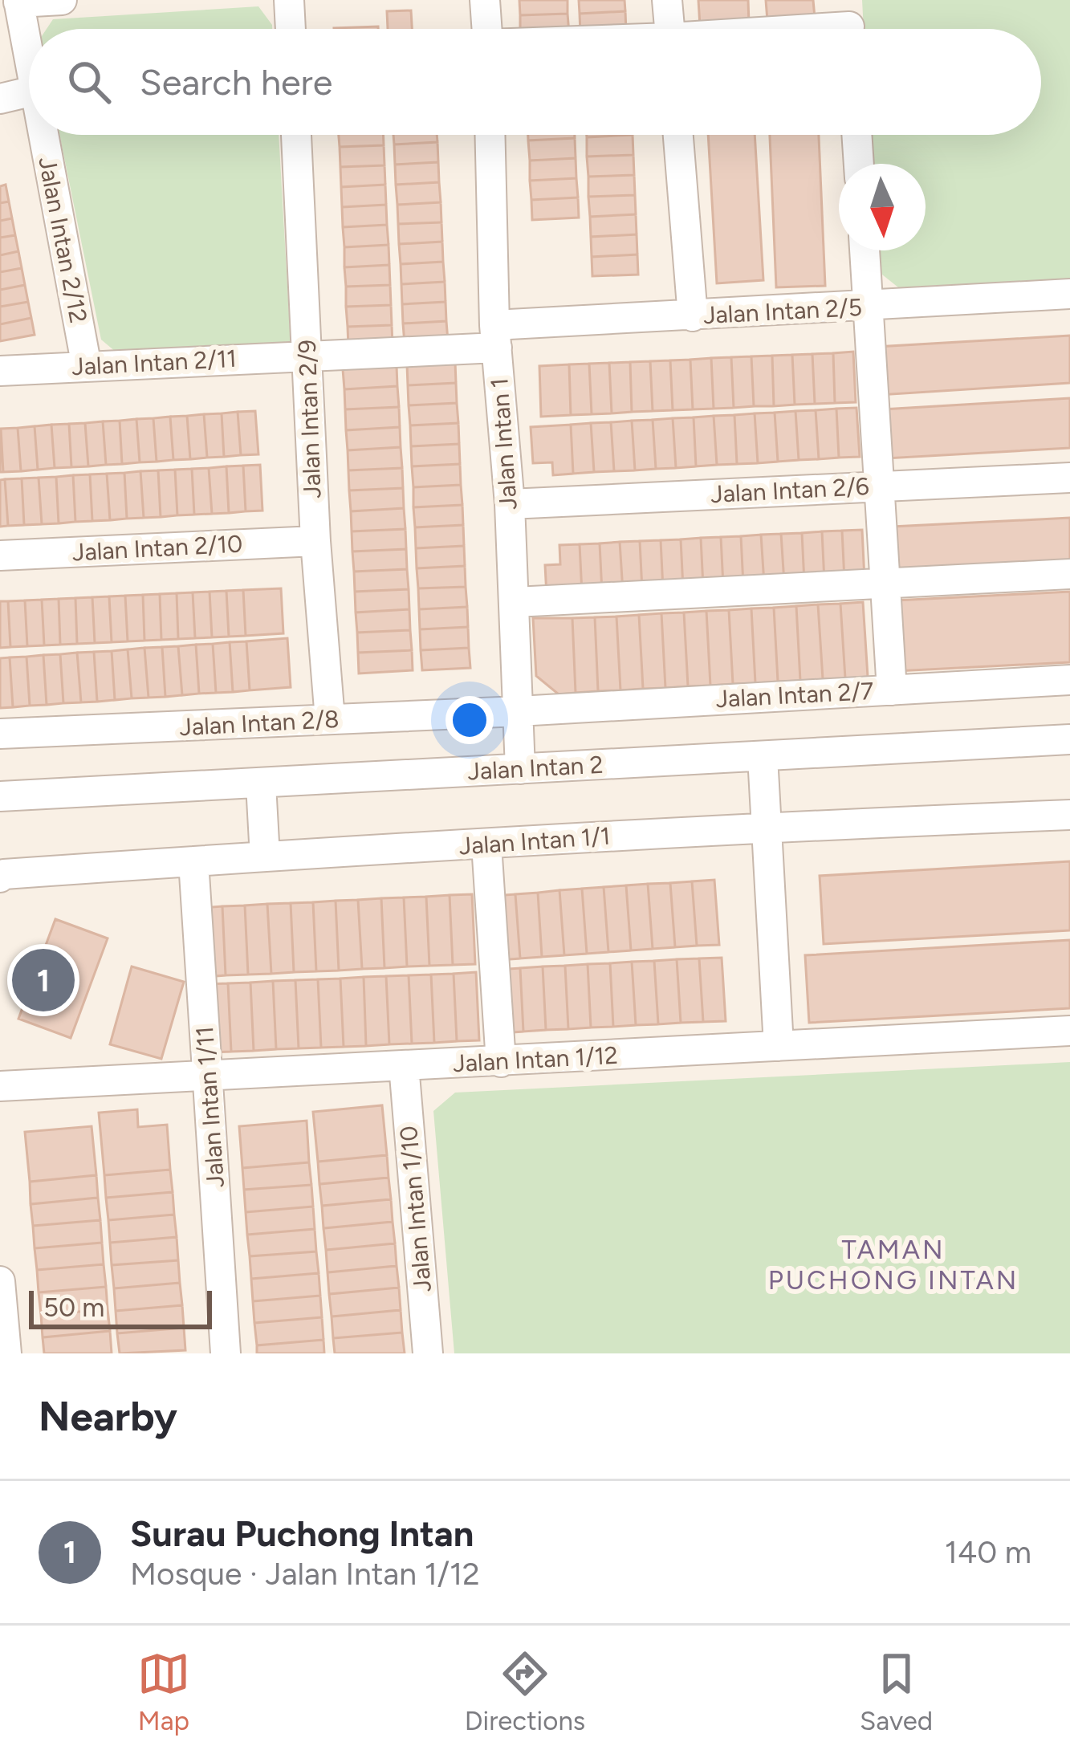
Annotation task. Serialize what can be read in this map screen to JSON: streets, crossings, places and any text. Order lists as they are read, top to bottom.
{
  "streets": {
    "street": [
      "Jalan Intan 2/12",
      "Jalan Intan 2/5",
      "Jalan Intan 2/11",
      "Jalan Intan 2/9",
      "Jalan Intan 1",
      "Jalan Intan 2/6",
      "Jalan Intan 2/10",
      "Jalan Intan 2/7",
      "Jalan Intan 2/8",
      "Jalan Intan 2",
      "Jalan Intan 1/1",
      "Jalan Intan 1/12",
      "Jalan Intan 1/11",
      "Jalan Intan 1/10"
    ]
  },
  "crossings": [
    ["Jalan Intan 2/12", "Jalan Intan 2/11"],
    ["Jalan Intan 2/5", "Jalan Intan 2/11"],
    ["Jalan Intan 2/5", "Jalan Intan 2/9"],
    ["Jalan Intan 2/5", "Jalan Intan 1"],
    ["Jalan Intan 2/11", "Jalan Intan 2/9"],
    ["Jalan Intan 2/9", "Jalan Intan 2/10"],
    ["Jalan Intan 2/9", "Jalan Intan 2/8"],
    ["Jalan Intan 1", "Jalan Intan 2/6"],
    ["Jalan Intan 1", "Jalan Intan 2/7"],
    ["Jalan Intan 1", "Jalan Intan 2/8"],
    ["Jalan Intan 1", "Jalan Intan 2"],
    ["Jalan Intan 2/7", "Jalan Intan 2/8"],
    ["Jalan Intan 1/1", "Jalan Intan 1/11"],
    ["Jalan Intan 1/12", "Jalan Intan 1/11"],
    ["Jalan Intan 1/12", "Jalan Intan 1/10"]
  ],
  "districts": ["TAMAN PUCHONG INTAN"],
  "scale_bar": "50 m",
  "north": "bottom",
  "page": {
    "search": "Search here",
    "pins": "1",
    "scale": "50 m",
    "heading": "Nearby",
    "list": [
      {
        "mark": "1",
        "name": "Surau Puchong Intan",
        "note": "Mosque · Jalan Intan 1/12",
        "value": "140 m"
      }
    ],
    "nav": ["Map", "Directions", "Saved"]
  }
}
